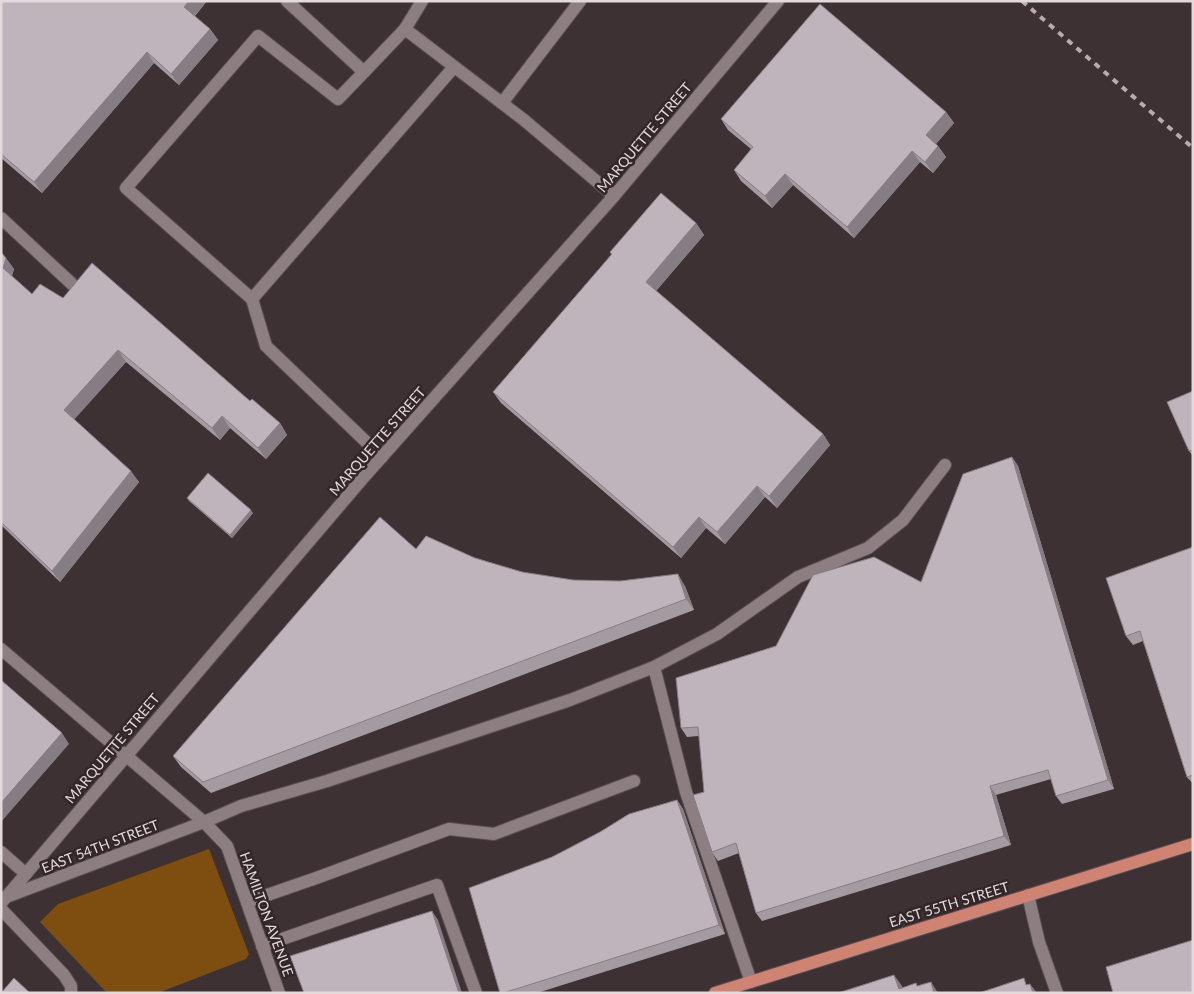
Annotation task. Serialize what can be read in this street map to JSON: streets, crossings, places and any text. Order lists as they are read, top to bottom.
{
  "streets": {
    "main road": ["EAST 55TH STREET"],
    "street": ["MARQUETTE STREET", "EAST 54TH STREET", "HAMILTON AVENUE"]
  },
  "crossings": [
    ["MARQUETTE STREET", "EAST 54TH STREET"],
    ["MARQUETTE STREET", "HAMILTON AVENUE"],
    ["EAST 54TH STREET", "HAMILTON AVENUE"]
  ]
}
